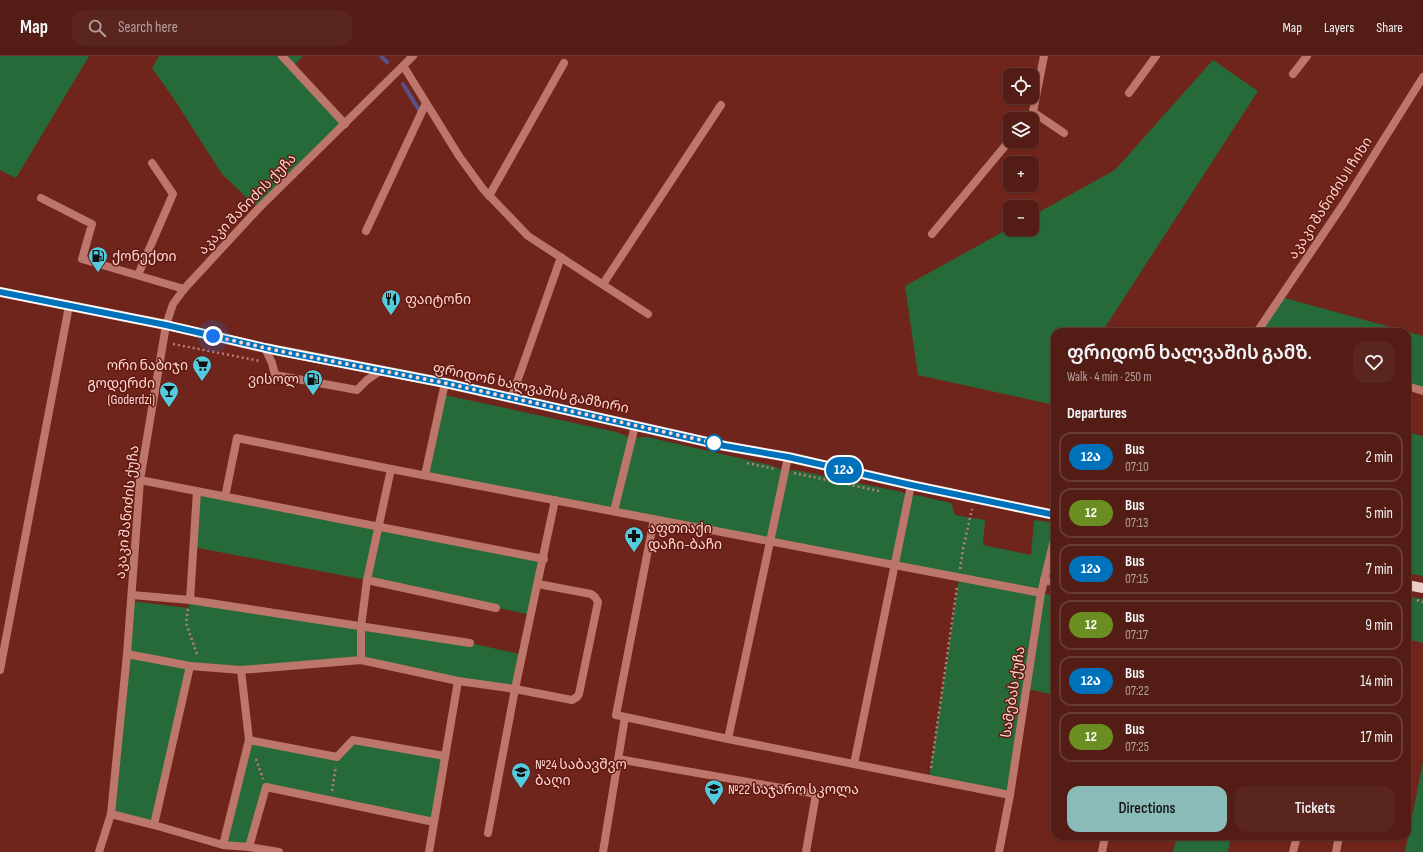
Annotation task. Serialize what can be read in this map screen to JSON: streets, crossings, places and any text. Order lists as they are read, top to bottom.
{
  "streets": {
    "main road": ["ფრიდონ ხალვაშის გამზირი"],
    "street": ["აკაკი შანიძის II ჩიხი", "აკაკი შანიძის ქუჩა", "სამებას ქუჩა"]
  },
  "crossings": [
    ["აკაკი შანიძის ქუჩა", "ფრიდონ ხალვაშის გამზირი"]
  ],
  "places": {
    "fuel station": ["ქონექთი", "ვისოლ"],
    "restaurant": ["ფაიტონი"],
    "supermarket": ["ორი ნაბიჯი"],
    "bar": ["გოდერძი (Goderdzi)"],
    "pharmacy": ["აფთიაქი დაჩი-ბაჩი"],
    "school or university": ["№24 საბავშვო ბაღი", "№22 საჯარო სკოლა"]
  },
  "lines": ["bus line 12ა"],
  "page": {
    "header": "Map",
    "search": "Search here",
    "nav": ["Map", "Layers", "Share"],
    "on_map": "12ა",
    "map_buttons": ["+", "−"],
    "heading": [
      ["ფრიდონ ხალვაშის გამზ.", "Walk · 4 min · 250 m"],
      "Departures"
    ],
    "list": [
      {
        "mark": "12ა",
        "name": "Bus",
        "note": "07:10",
        "value": "2 min"
      },
      {
        "mark": "12",
        "name": "Bus",
        "note": "07:13",
        "value": "5 min"
      },
      {
        "mark": "12ა",
        "name": "Bus",
        "note": "07:15",
        "value": "7 min"
      },
      {
        "mark": "12",
        "name": "Bus",
        "note": "07:17",
        "value": "9 min"
      },
      {
        "mark": "12ა",
        "name": "Bus",
        "note": "07:22",
        "value": "14 min"
      },
      {
        "mark": "12",
        "name": "Bus",
        "note": "07:25",
        "value": "17 min"
      }
    ],
    "buttons": ["Directions", "Tickets"]
  }
}
